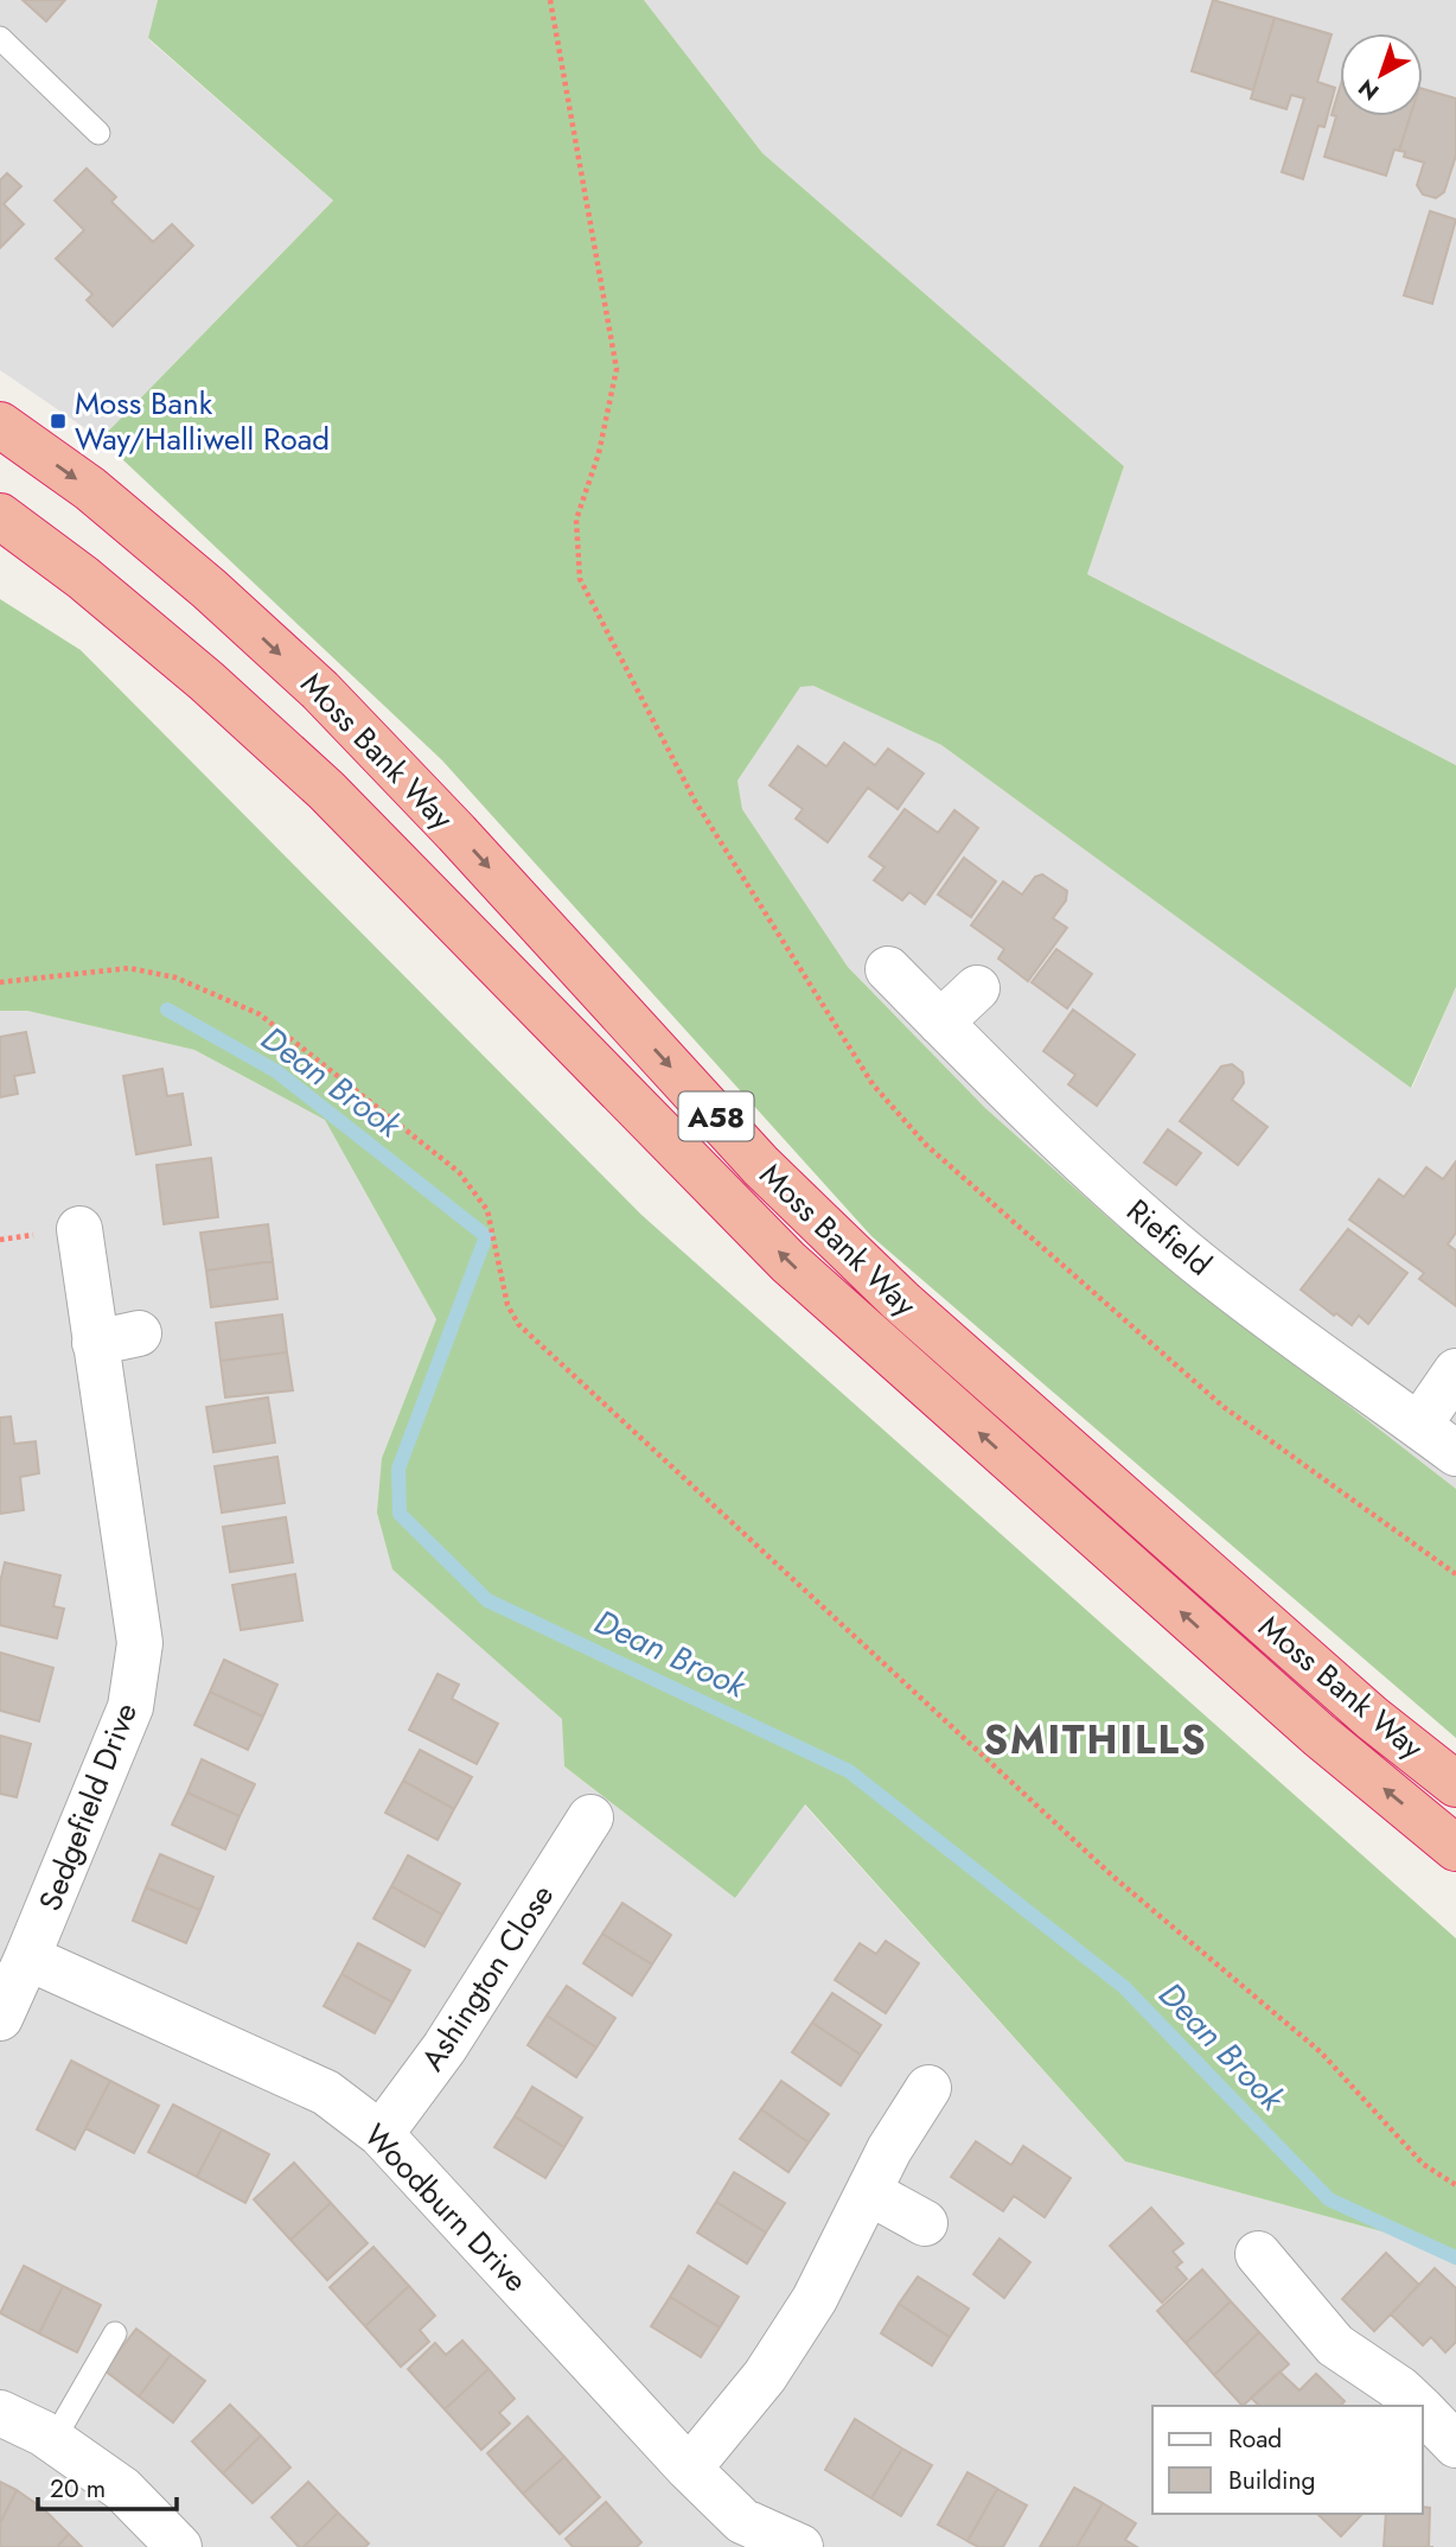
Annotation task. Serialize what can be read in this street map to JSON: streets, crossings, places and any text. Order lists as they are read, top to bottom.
{
  "streets": {
    "highway": ["Moss Bank Way", "A58"],
    "street": [
      "Riefield",
      "Sedgefield Drive",
      "Ashington Close",
      "Woodburn Drive"
    ]
  },
  "crossings": [
    ["Sedgefield Drive", "Woodburn Drive"],
    ["Ashington Close", "Woodburn Drive"]
  ],
  "districts": ["SMITHILLS"],
  "water": ["Dean Brook"],
  "places": {
    "transit": ["Moss Bank Way/Halliwell Road"]
  },
  "legend": ["Road", "Building"],
  "scale_bar": "20 m",
  "north": "bottom left"
}
